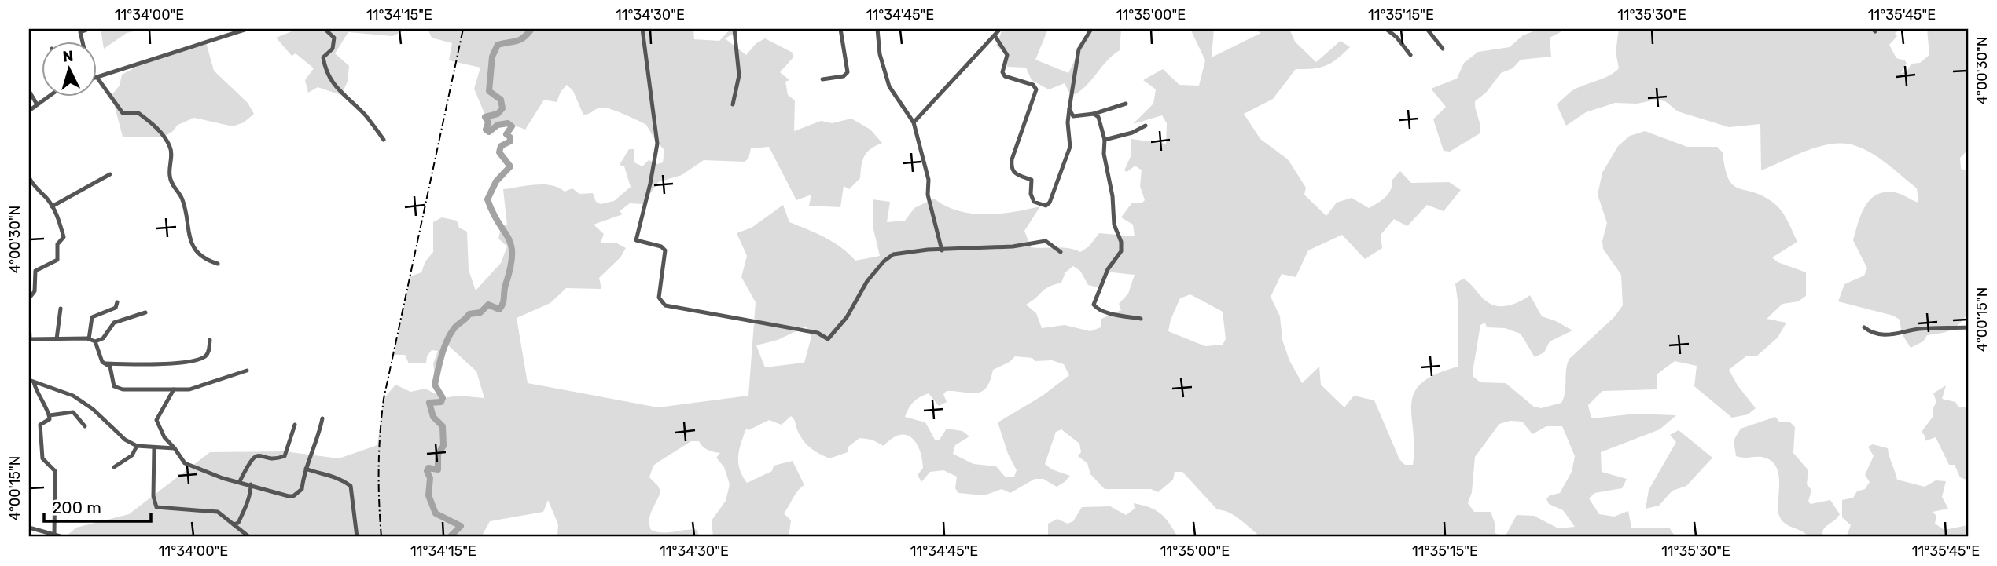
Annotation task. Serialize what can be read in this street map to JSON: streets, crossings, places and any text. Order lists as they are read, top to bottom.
{
  "scale_bar": "200 m",
  "north": "top",
  "coordinates": [
    "11°34'00\"E",
    "11°34'15\"E",
    "11°34'30\"E",
    "11°34'45\"E",
    "11°35'00\"E",
    "11°35'15\"E",
    "11°35'30\"E",
    "11°35'45\"E",
    "4°00'30\"N",
    "4°00'15\"N"
  ]
}
